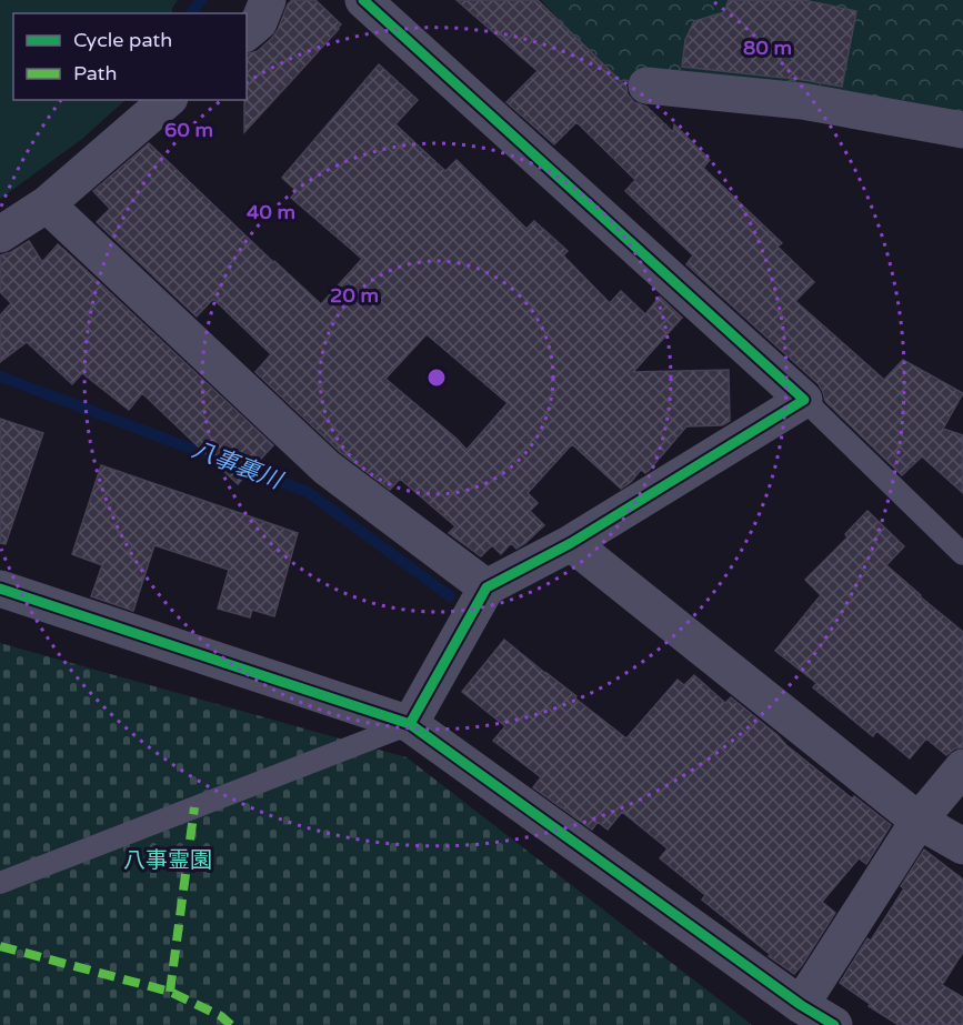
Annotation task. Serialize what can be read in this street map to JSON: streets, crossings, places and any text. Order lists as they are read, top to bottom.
{
  "water": ["八事裏川"],
  "parks": ["八事霊園"],
  "legend": ["Cycle path", "Path"],
  "rings": [
    "80 m",
    "60 m",
    "40 m",
    "20 m"
  ]
}
